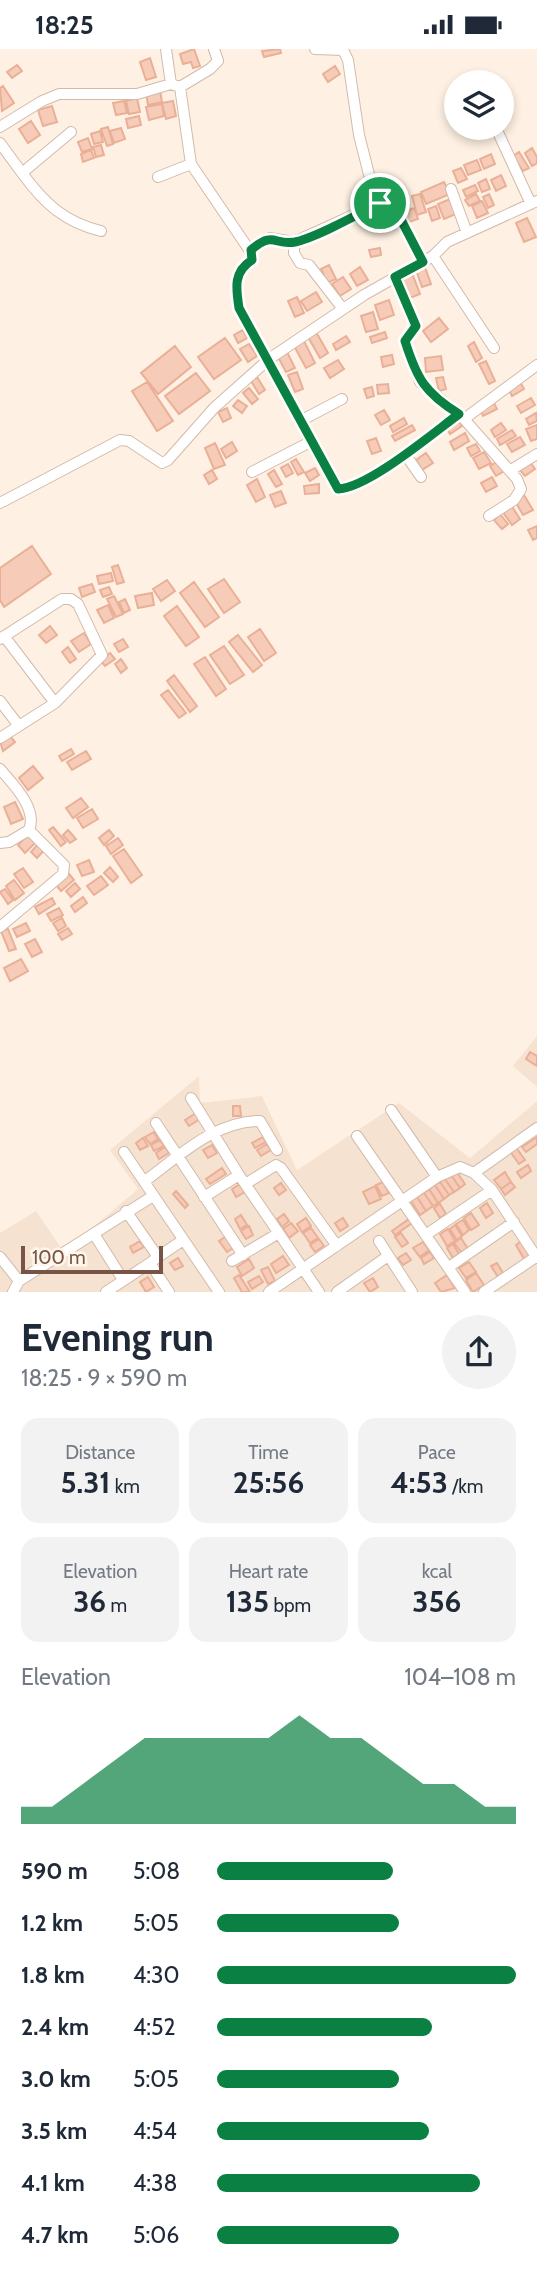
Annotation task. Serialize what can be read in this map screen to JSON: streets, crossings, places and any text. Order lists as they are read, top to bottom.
{
  "scale_bar": "100 m",
  "page": {
    "status": "18:25",
    "scale": "100 m",
    "heading": ["Evening run", "18:25 · 9 × 590 m"],
    "stats": [
      ["Distance", "5.31 km"],
      ["Time", "25:56"],
      ["Pace", "4:53 /km"],
      ["Elevation", "36 m"],
      ["Heart rate", "135 bpm"],
      ["kcal", "356"]
    ],
    "chart": ["Elevation", "104–108 m"],
    "list": [
      {
        "name": "590 m",
        "note": "5:08"
      },
      {
        "name": "1.2 km",
        "note": "5:05"
      },
      {
        "name": "1.8 km",
        "note": "4:30"
      },
      {
        "name": "2.4 km",
        "note": "4:52"
      },
      {
        "name": "3.0 km",
        "note": "5:05"
      },
      {
        "name": "3.5 km",
        "note": "4:54"
      },
      {
        "name": "4.1 km",
        "note": "4:38"
      },
      {
        "name": "4.7 km",
        "note": "5:06"
      }
    ]
  }
}
